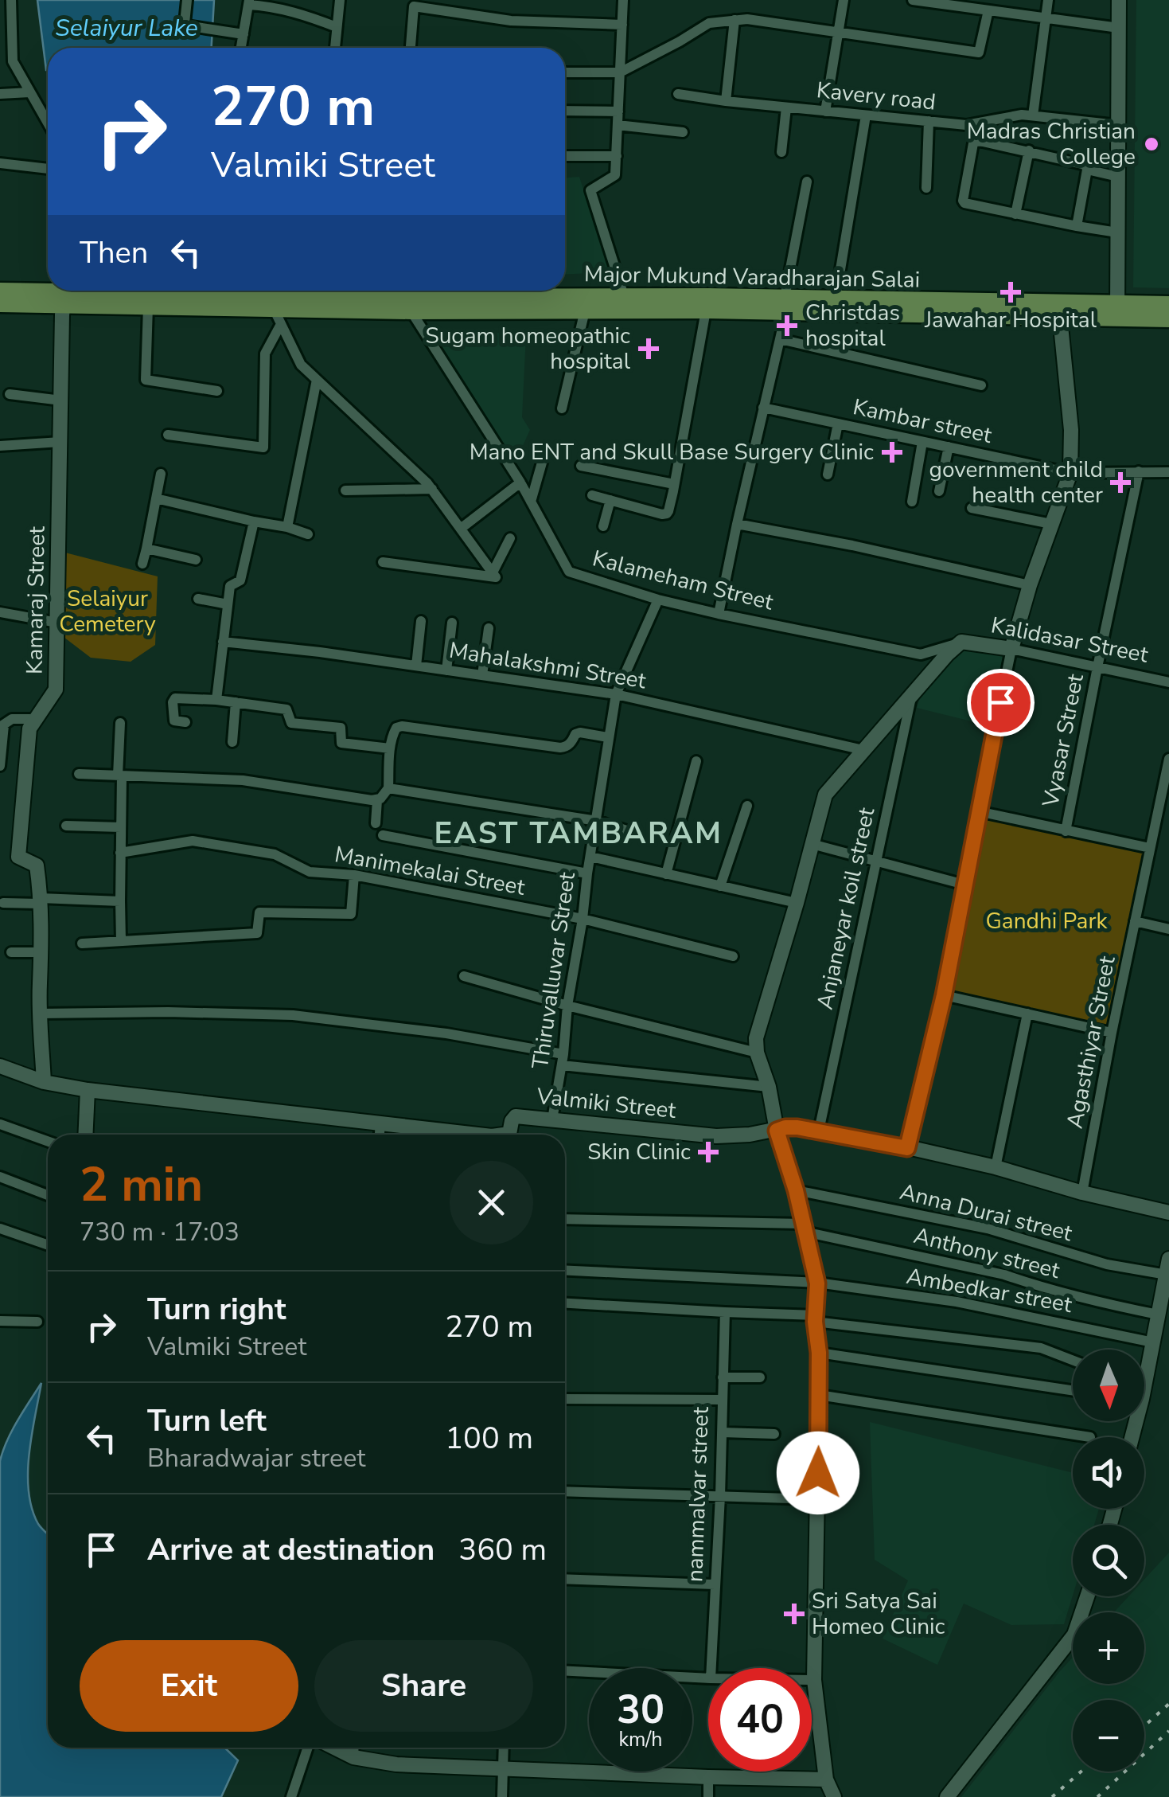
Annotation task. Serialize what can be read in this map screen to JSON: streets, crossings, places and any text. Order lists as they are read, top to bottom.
{
  "streets": {
    "main road": ["Major Mukund Varadharajan Salai"],
    "street": [
      "Kavery road",
      "Kambar street",
      "Kalameham Street",
      "Kamaraj Street",
      "Kalidasar Street",
      "Mahalakshmi Street",
      "Vyasar Street",
      "Manimekalai Street",
      "Anjaneyar koil street",
      "Thiruvalluvar Street",
      "Agasthiyar Street",
      "Valmiki Street",
      "Anna Durai street",
      "Anthony street",
      "Ambedkar street",
      "nammalvar street"
    ]
  },
  "crossings": [
    ["Major Mukund Varadharajan Salai", "Kalameham Street"],
    ["Major Mukund Varadharajan Salai", "Kamaraj Street"],
    ["Kambar street", "Vyasar Street"],
    ["Kalameham Street", "Kalidasar Street"],
    ["Kalameham Street", "Thiruvalluvar Street"],
    ["Kamaraj Street", "Valmiki Street"],
    ["Kalidasar Street", "Vyasar Street"],
    ["Mahalakshmi Street", "Thiruvalluvar Street"],
    ["Manimekalai Street", "Thiruvalluvar Street"],
    ["Anjaneyar koil street", "Valmiki Street"],
    ["Thiruvalluvar Street", "Valmiki Street"],
    ["Agasthiyar Street", "Valmiki Street"]
  ],
  "districts": ["EAST TAMBARAM"],
  "water": ["Selaiyur Lake"],
  "parks": ["Selaiyur Cemetery", "Gandhi Park"],
  "places": {
    "other": ["Madras Christian College"],
    "health": [
      "Jawahar Hospital",
      "Christdas hospital",
      "Sugam homeopathic hospital",
      "Mano ENT and Skull Base Surgery Clinic",
      "government child health center",
      "Skin Clinic",
      "Sri Satya Sai Homeo Clinic"
    ]
  },
  "north": "bottom",
  "page": {
    "turn": ["270 m", "Valmiki Street"],
    "then": "Then",
    "heading": ["2 min", "730 m · 17:03"],
    "list": [
      {
        "name": "Turn right",
        "note": "Valmiki Street",
        "value": "270 m"
      },
      {
        "name": "Turn left",
        "note": "Bharadwajar street",
        "value": "100 m"
      },
      {
        "name": "Arrive at destination",
        "value": "360 m"
      }
    ],
    "map_buttons": ["+", "−"],
    "buttons": ["Exit", "Share"],
    "speed": "30 km/h",
    "limit": "40"
  }
}
